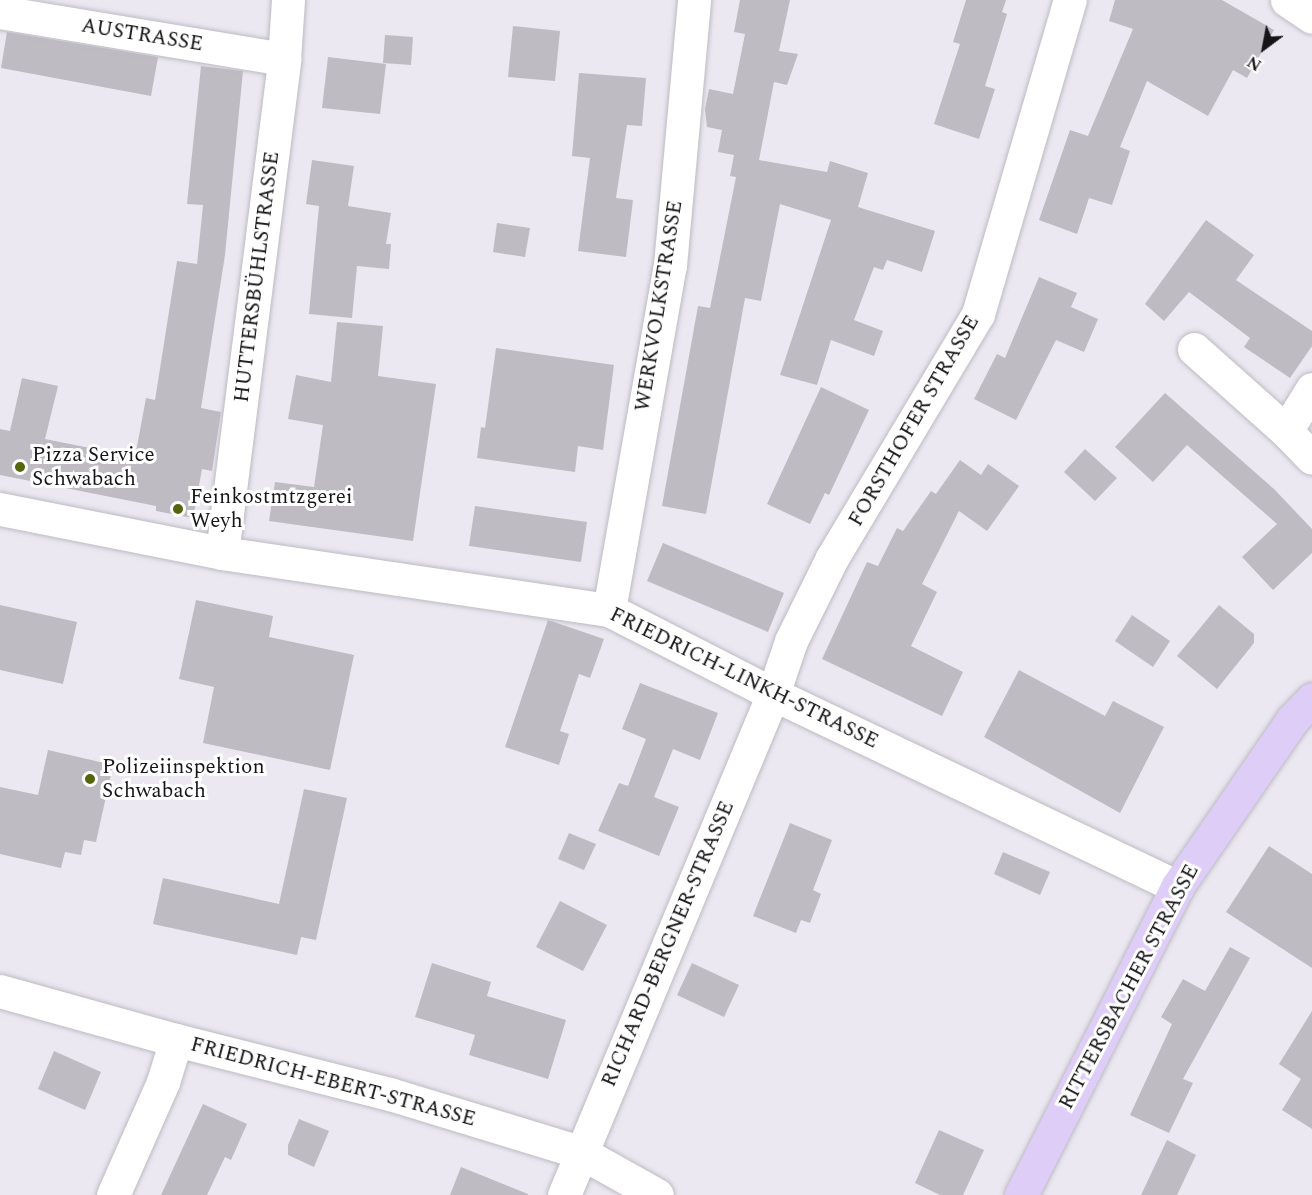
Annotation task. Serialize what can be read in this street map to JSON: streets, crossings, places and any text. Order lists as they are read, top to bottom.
{
  "streets": {
    "main road": ["RITTERSBACHER STRASSE"],
    "street": [
      "AUSTRASSE",
      "HUTTERSBÜHLSTRASSE",
      "WERKVOLKSTRASSE",
      "FORSTHOFER STRASSE",
      "FRIEDRICH-LINKH-STRASSE",
      "RICHARD-BERGNER-STRASSE",
      "FRIEDRICH-EBERT-STRASSE"
    ]
  },
  "crossings": [
    ["AUSTRASSE", "HUTTERSBÜHLSTRASSE"],
    ["HUTTERSBÜHLSTRASSE", "FRIEDRICH-LINKH-STRASSE"],
    ["WERKVOLKSTRASSE", "FRIEDRICH-LINKH-STRASSE"],
    ["FORSTHOFER STRASSE", "FRIEDRICH-LINKH-STRASSE"],
    ["FORSTHOFER STRASSE", "RICHARD-BERGNER-STRASSE"],
    ["FRIEDRICH-LINKH-STRASSE", "RICHARD-BERGNER-STRASSE"],
    ["FRIEDRICH-LINKH-STRASSE", "RITTERSBACHER STRASSE"],
    ["RICHARD-BERGNER-STRASSE", "FRIEDRICH-EBERT-STRASSE"]
  ],
  "places": ["Pizza Service Schwabach", "Feinkostmtzgerei Weyh", "Polizeiinspektion Schwabach"],
  "north": "bottom left"
}
